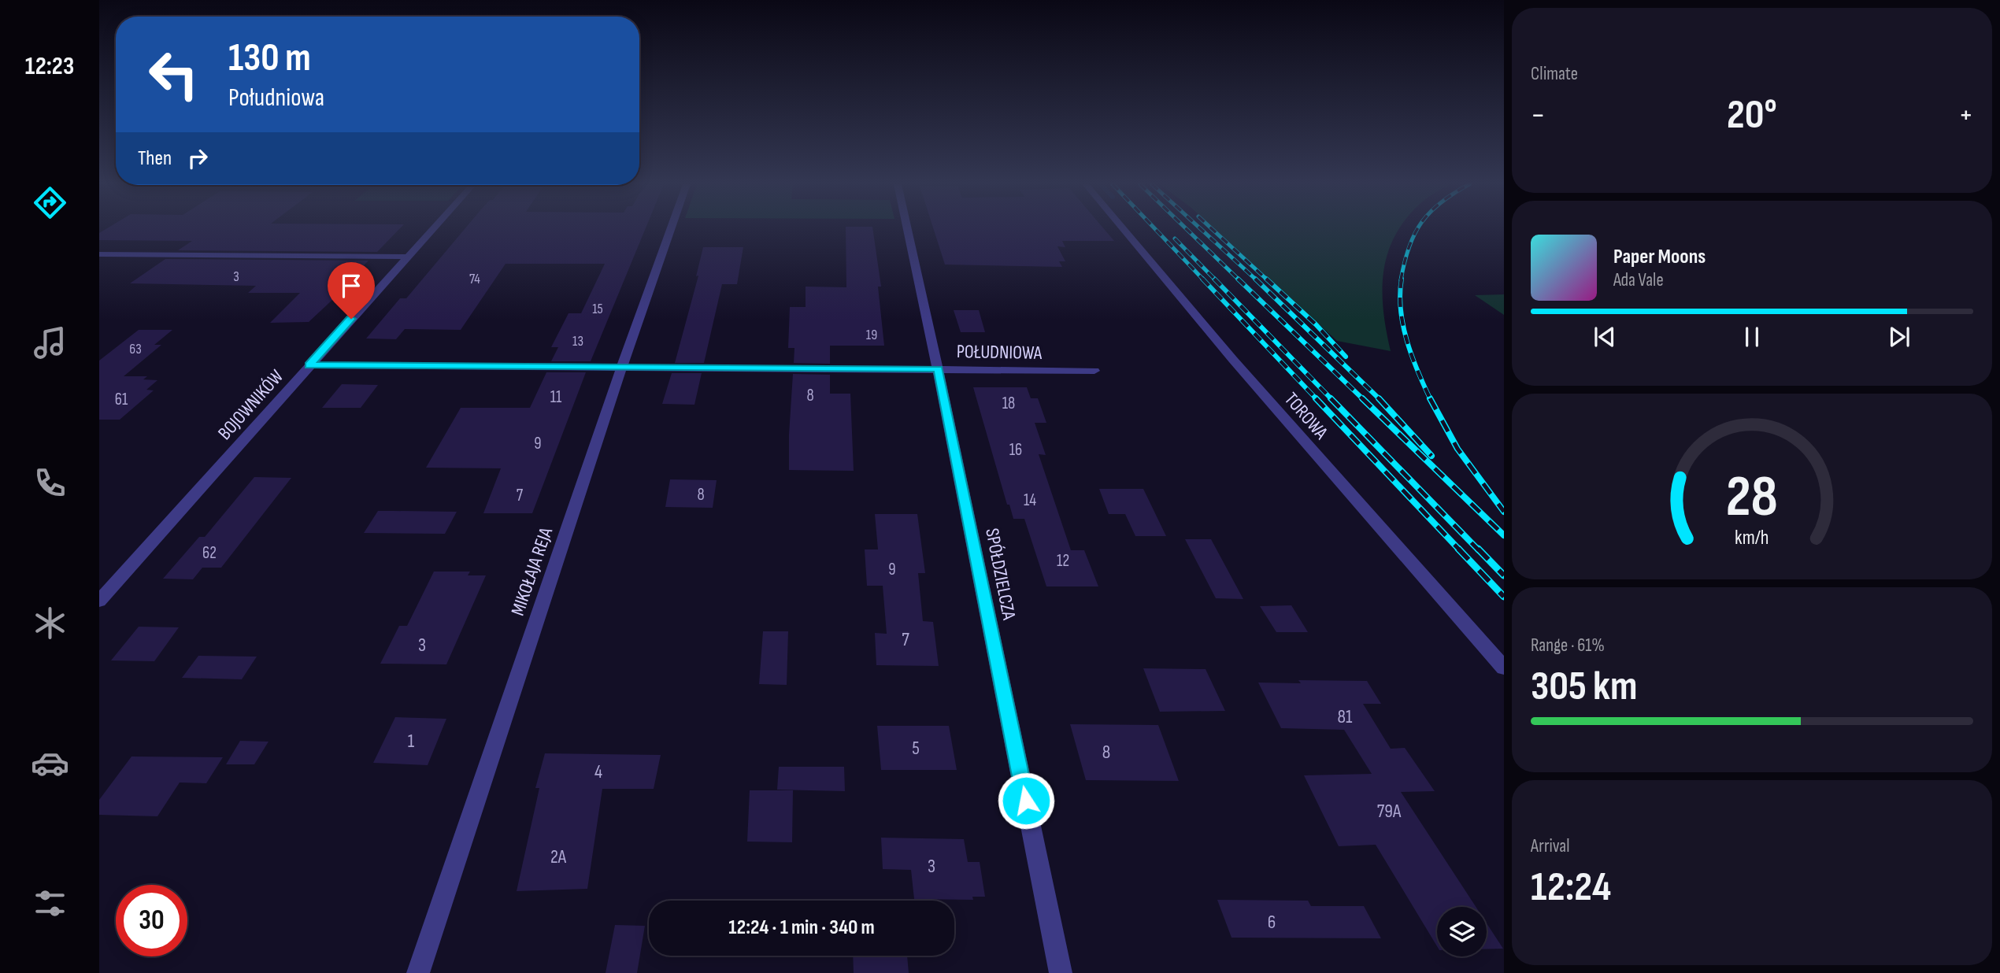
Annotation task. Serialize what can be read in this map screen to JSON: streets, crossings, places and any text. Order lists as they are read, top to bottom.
{
  "streets": {
    "street": [
      "POŁUDNIOWA",
      "BOJOWNIKÓW",
      "TOROWA",
      "MIKOŁAJA REJA",
      "SPÓŁDZIELCZA"
    ]
  },
  "crossings": [
    ["POŁUDNIOWA", "BOJOWNIKÓW"],
    ["POŁUDNIOWA", "MIKOŁAJA REJA"],
    ["POŁUDNIOWA", "SPÓŁDZIELCZA"]
  ],
  "house_numbers": [
    "3",
    "74",
    "15",
    "19",
    "13",
    "63",
    "8",
    "11",
    "61",
    "18",
    "9",
    "16",
    "8",
    "7",
    "14",
    "62",
    "12",
    "9",
    "7",
    "3",
    "81",
    "1",
    "5",
    "8",
    "4",
    "79A",
    "2A",
    "3",
    "6"
  ],
  "page": {
    "tabs": "12:23",
    "tile": [
      "Climate",
      ["Range · 61%", "305 km"],
      ["Arrival", "12:24"]
    ],
    "turn": ["130 m", "Południowa"],
    "heat": ["−", "20°", "+"],
    "then": "Then",
    "song": ["Paper Moons", "Ada Vale"],
    "limit": "30",
    "trip": "12:24 · 1 min · 340 m",
    "gauge": ["28", "km/h"]
  }
}
